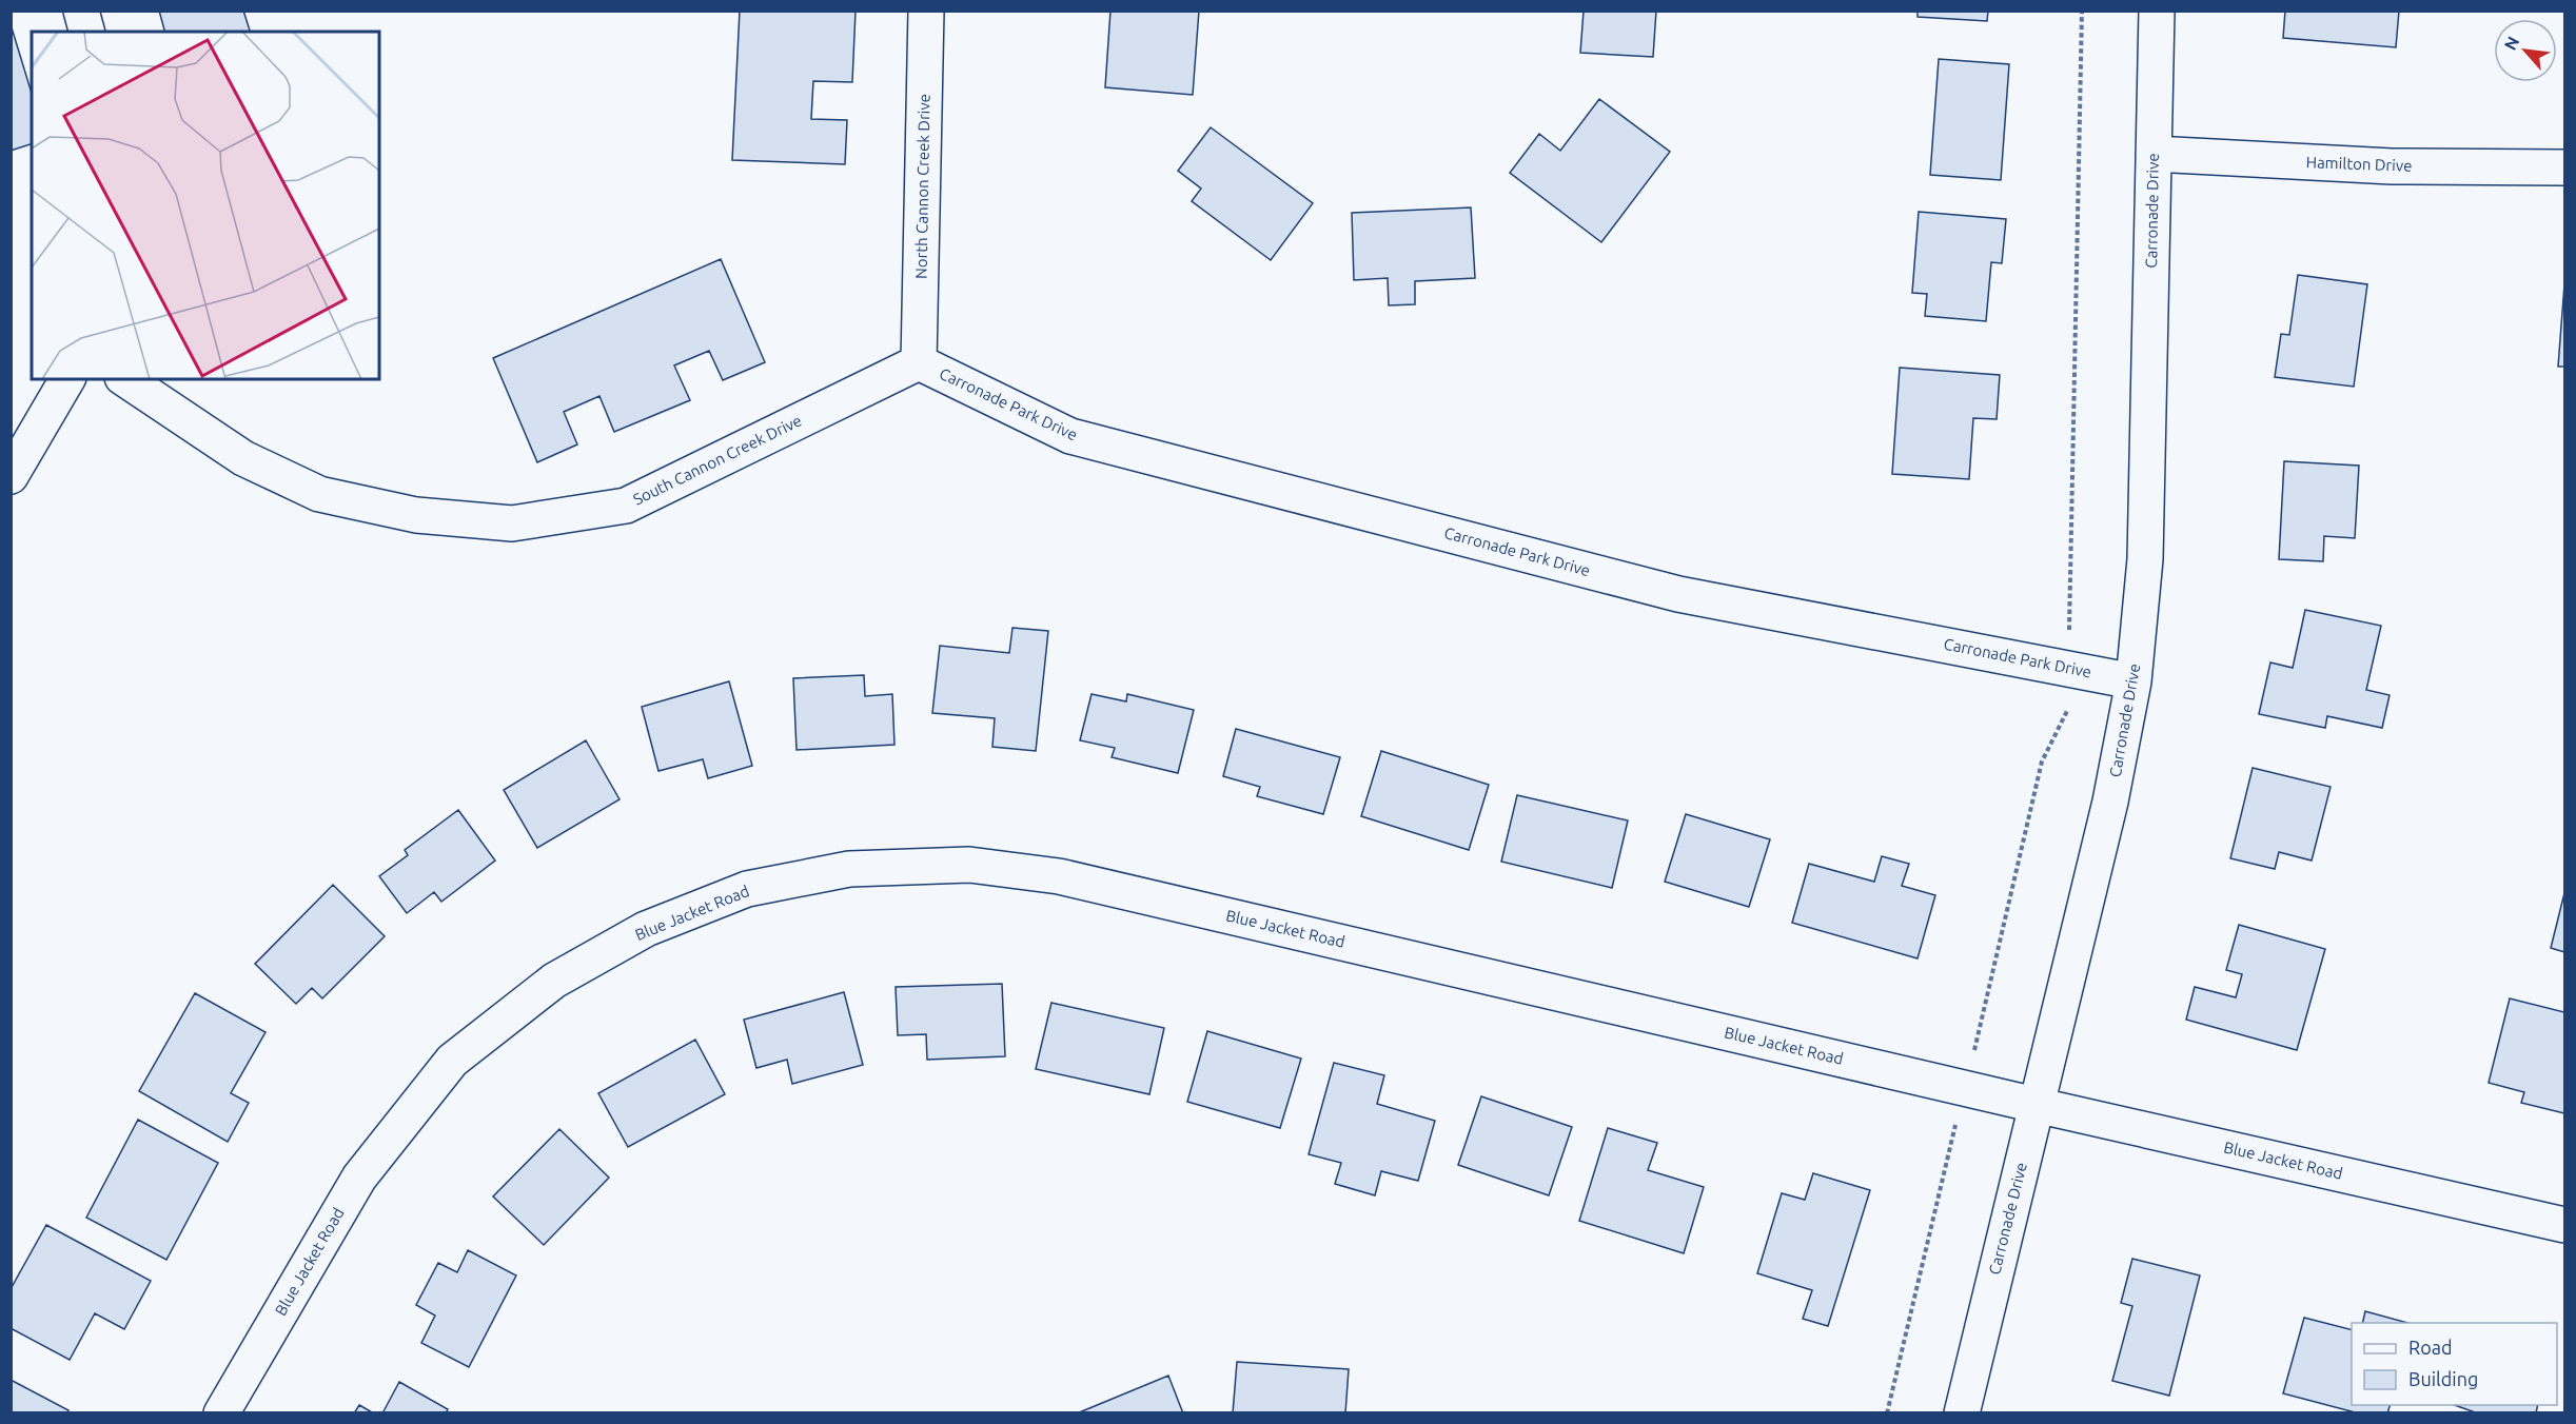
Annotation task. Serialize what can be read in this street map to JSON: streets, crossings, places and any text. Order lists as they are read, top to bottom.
{
  "streets": {
    "street": [
      "Hamilton Drive",
      "North Cannon Creek Drive",
      "Carronade Drive",
      "Carronade Park Drive",
      "South Cannon Creek Drive",
      "Blue Jacket Road"
    ]
  },
  "crossings": [
    ["Hamilton Drive", "Carronade Drive"],
    ["North Cannon Creek Drive", "Carronade Park Drive"],
    ["North Cannon Creek Drive", "South Cannon Creek Drive"],
    ["Carronade Drive", "Carronade Park Drive"],
    ["Carronade Drive", "Blue Jacket Road"],
    ["Carronade Park Drive", "South Cannon Creek Drive"]
  ],
  "legend": ["Road", "Building"],
  "north": "top left"
}
